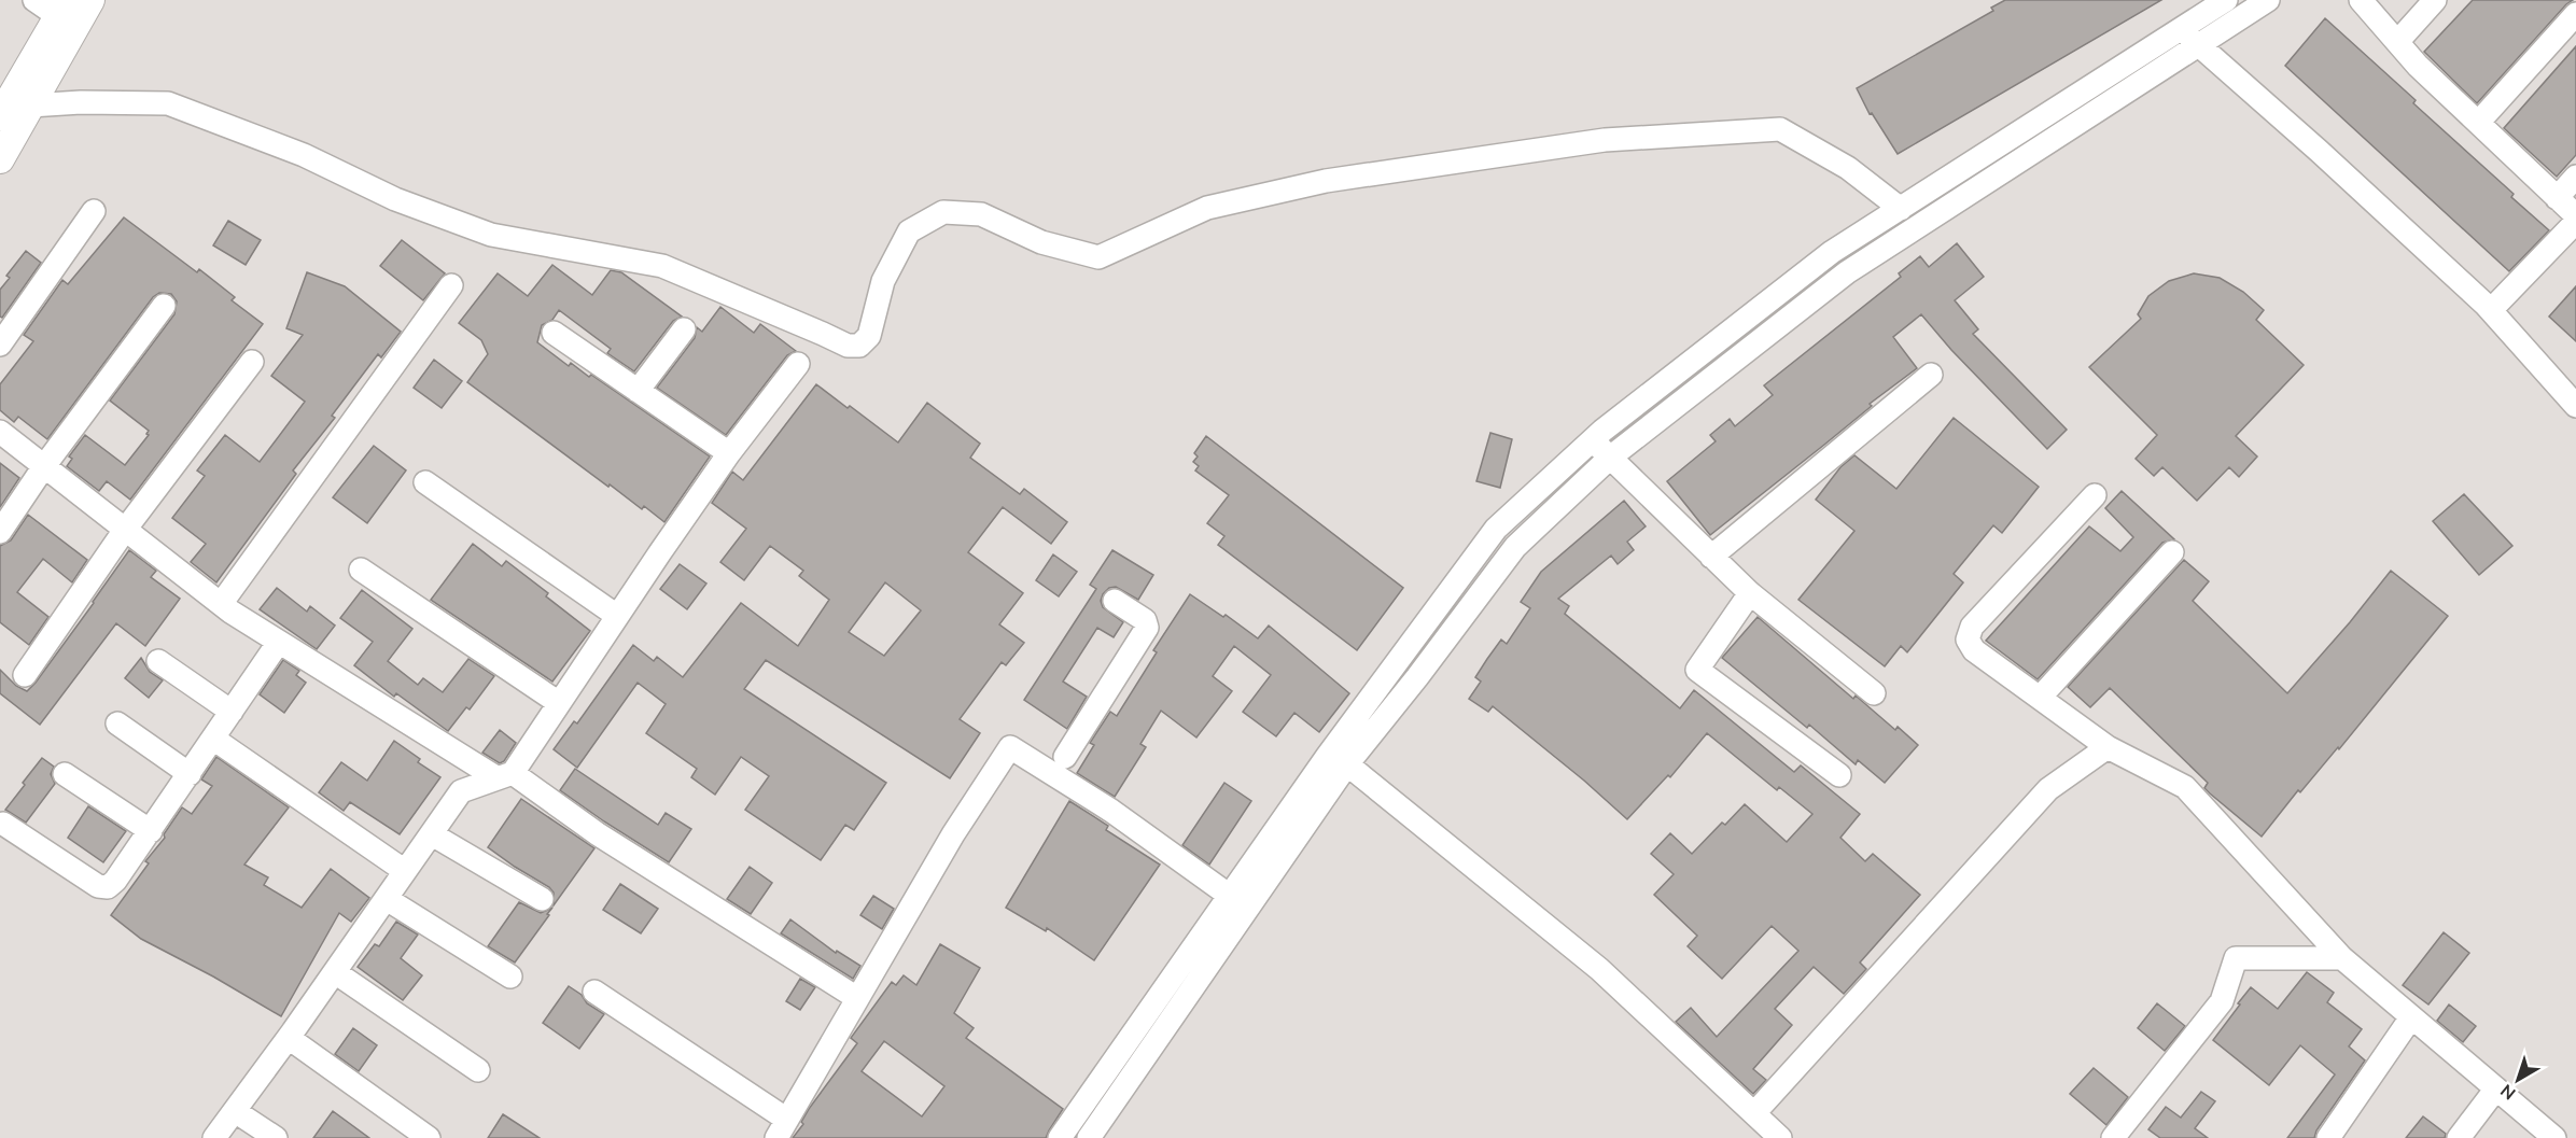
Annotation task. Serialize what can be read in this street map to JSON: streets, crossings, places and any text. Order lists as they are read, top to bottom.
{
  "north": "bottom left"
}
